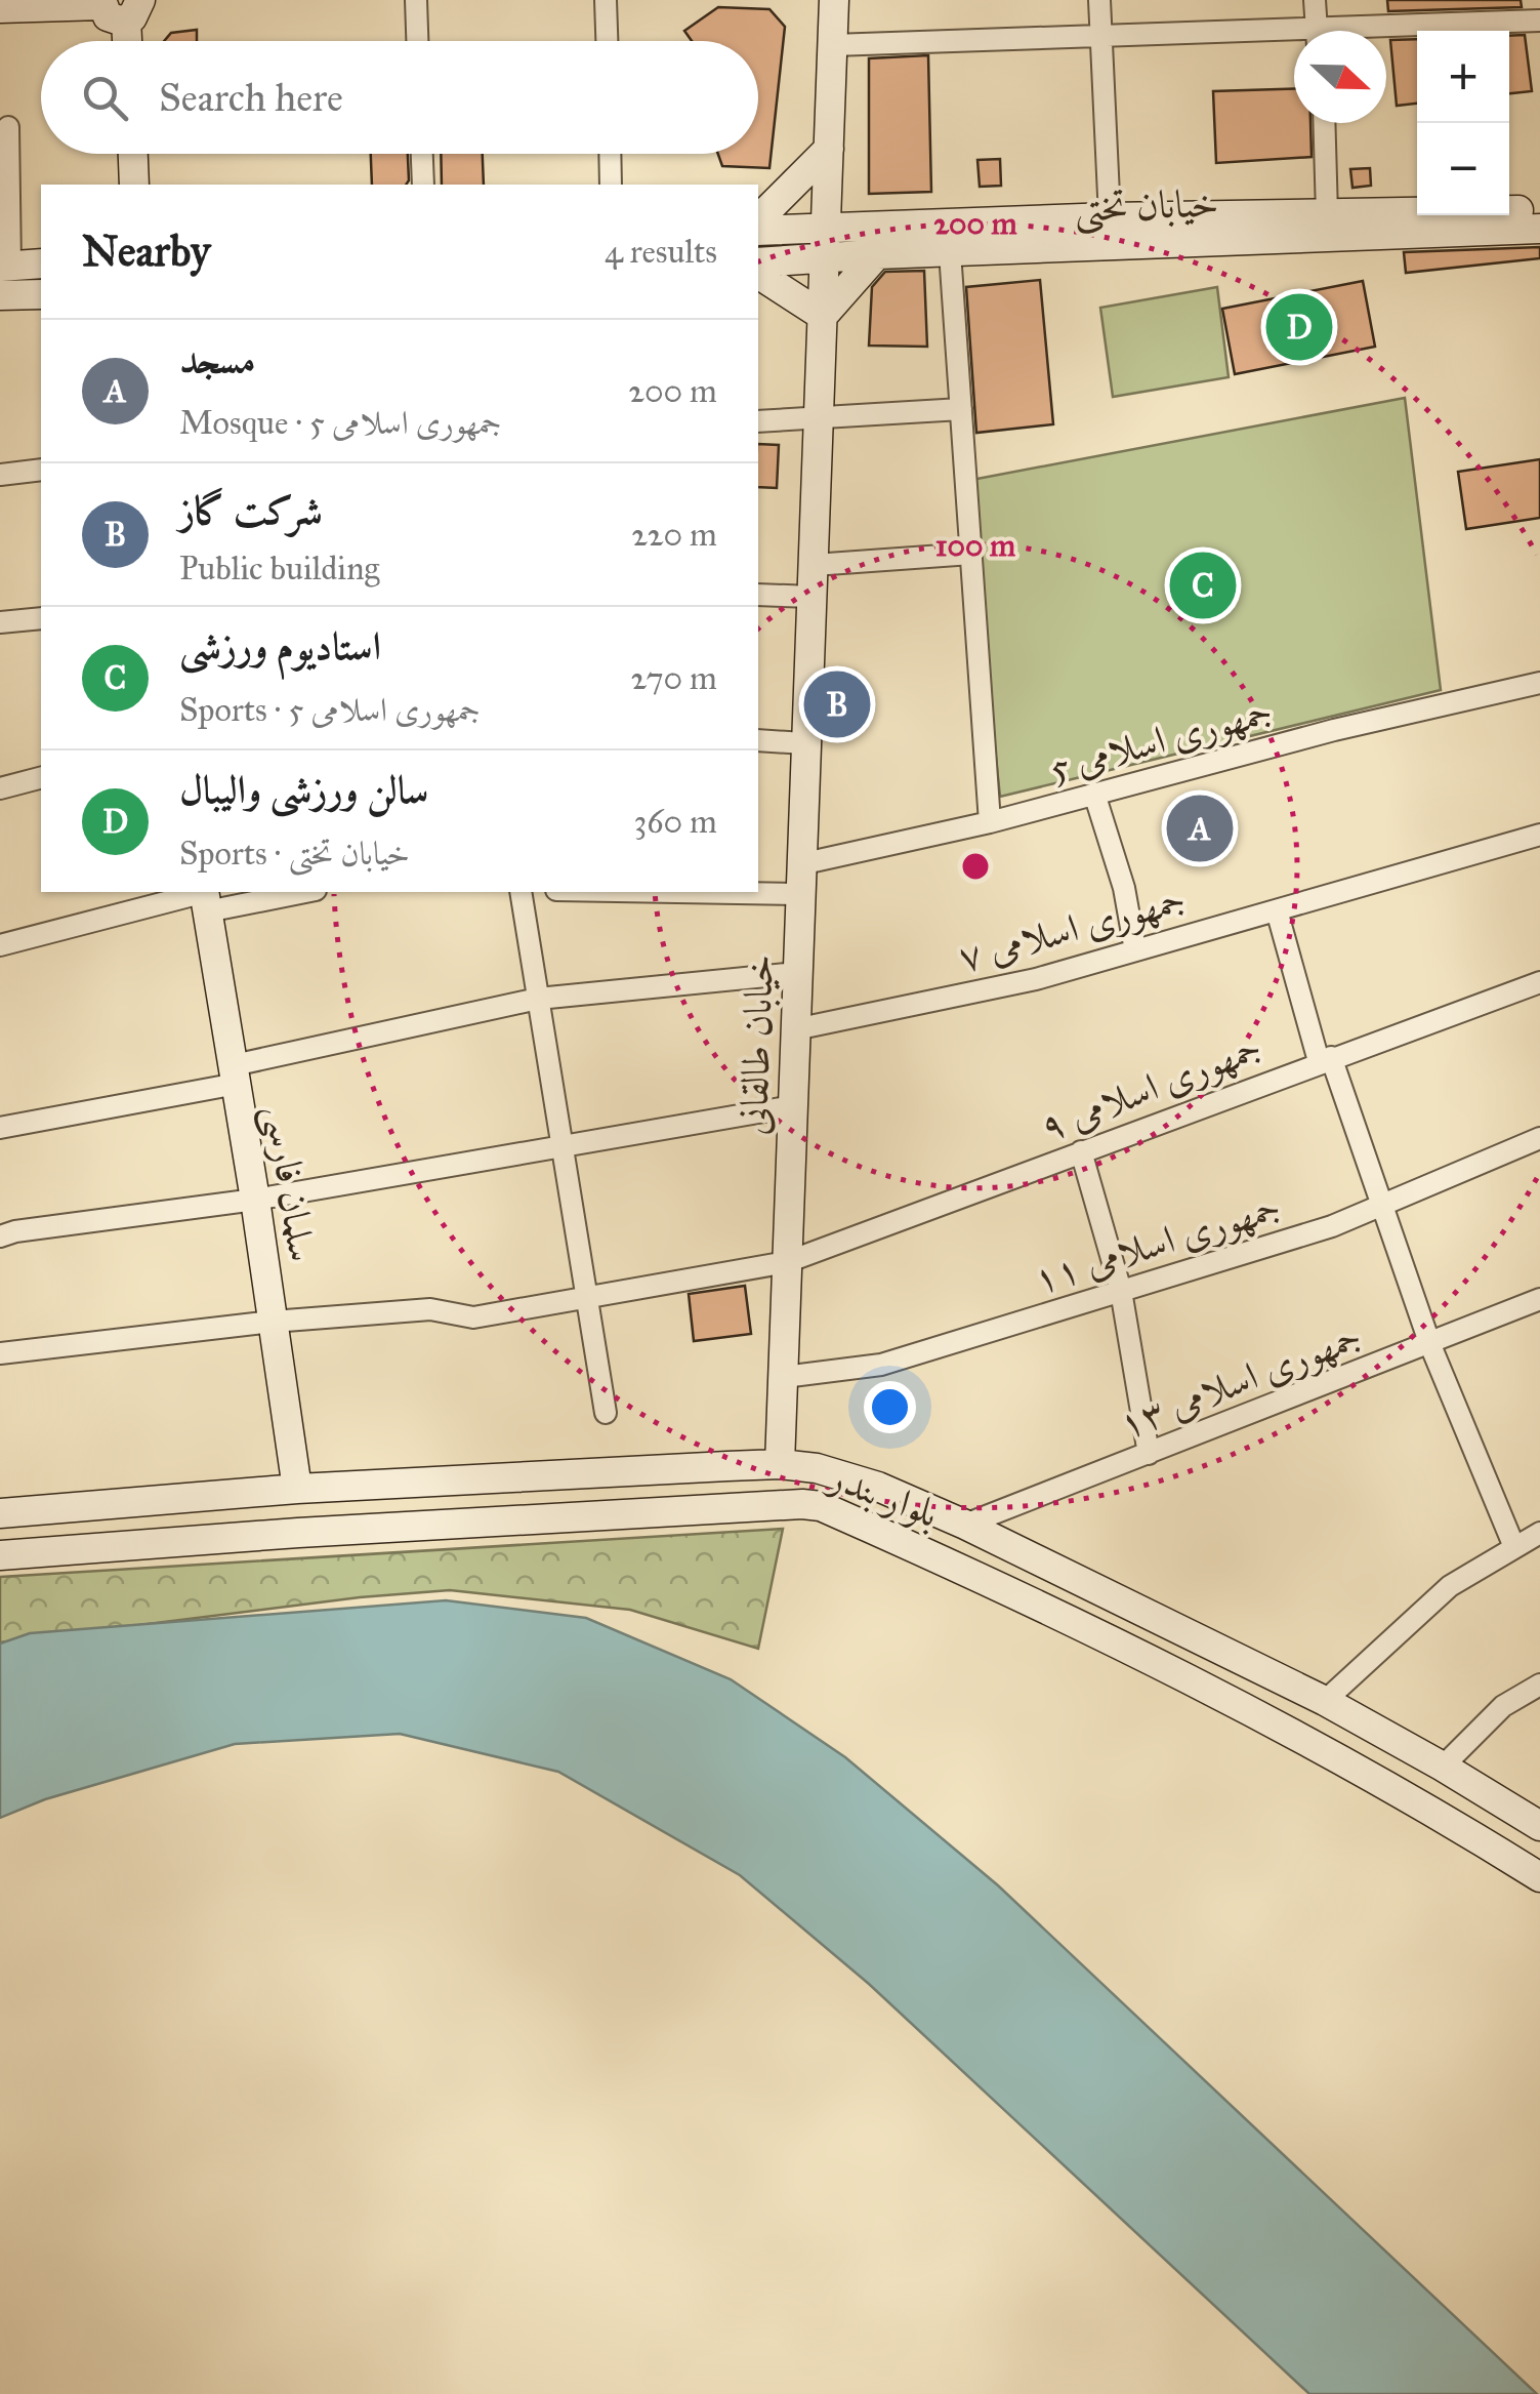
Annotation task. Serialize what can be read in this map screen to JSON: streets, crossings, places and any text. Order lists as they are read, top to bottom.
{
  "streets": {
    "main road": [
      "خیابان تختی",
      "خیابان طالقانی",
      "سلمان فارسی",
      "بلوار بندر"
    ],
    "street": [
      "جمهوری اسلامی 5",
      "جمهوری اسلامی ۷",
      "جمهوری اسلامی ۹",
      "جمهوری اسلامی ۱۱",
      "جمهوری اسلامی ۱۳"
    ]
  },
  "crossings": [
    ["خیابان تختی", "خیابان طالقانی"],
    ["جمهوری اسلامی 5", "خیابان طالقانی"],
    ["جمهوری اسلامی ۷", "خیابان طالقانی"],
    ["خیابان طالقانی", "جمهوری اسلامی ۹"],
    ["خیابان طالقانی", "جمهوری اسلامی ۱۱"],
    ["خیابان طالقانی", "بلوار بندر"],
    ["جمهوری اسلامی ۹", "سلمان فارسی"],
    ["سلمان فارسی", "بلوار بندر"],
    ["جمهوری اسلامی ۱۳", "بلوار بندر"]
  ],
  "north": "right",
  "page": {
    "map_buttons": ["+", "−"],
    "search": "Search here",
    "heading": ["Nearby", "4 results"],
    "pins": [
      "D",
      "C",
      "B",
      "A"
    ],
    "list": [
      {
        "mark": "A",
        "name": "مسجد",
        "note": "Mosque · جمهوری اسلامی 5",
        "value": "200 m"
      },
      {
        "mark": "B",
        "name": "شرکت گاز",
        "note": "Public building",
        "value": "220 m"
      },
      {
        "mark": "C",
        "name": "استادیوم ورزشی",
        "note": "Sports · جمهوری اسلامی 5",
        "value": "270 m"
      },
      {
        "mark": "D",
        "name": "سالن ورزشی والیبال",
        "note": "Sports · خیابان تختی",
        "value": "360 m"
      }
    ]
  },
  "rings": ["200 m", "100 m"]
}
